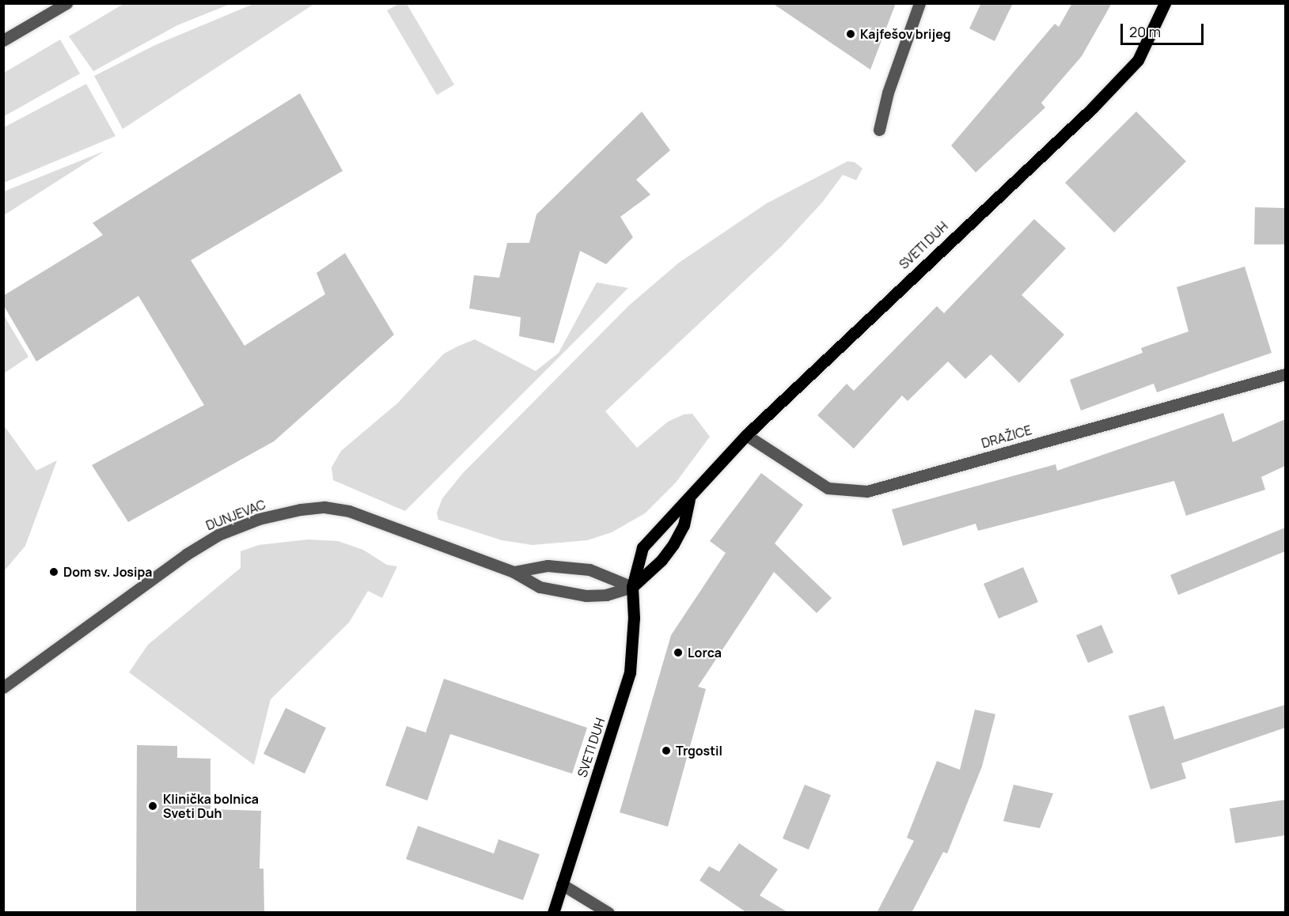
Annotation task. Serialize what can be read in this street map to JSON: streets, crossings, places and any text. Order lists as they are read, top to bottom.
{
  "streets": {
    "main road": ["SVETI DUH"],
    "street": ["DRAŽICE", "DUNJEVAC"]
  },
  "crossings": [
    ["SVETI DUH", "DRAŽICE"],
    ["SVETI DUH", "DUNJEVAC"]
  ],
  "places": [
    "Kajfešov brijeg",
    "Dom sv. Josipa",
    "Lorca",
    "Trgostil",
    "Klinička bolnica Sveti Duh"
  ],
  "scale_bar": "20 m"
}
